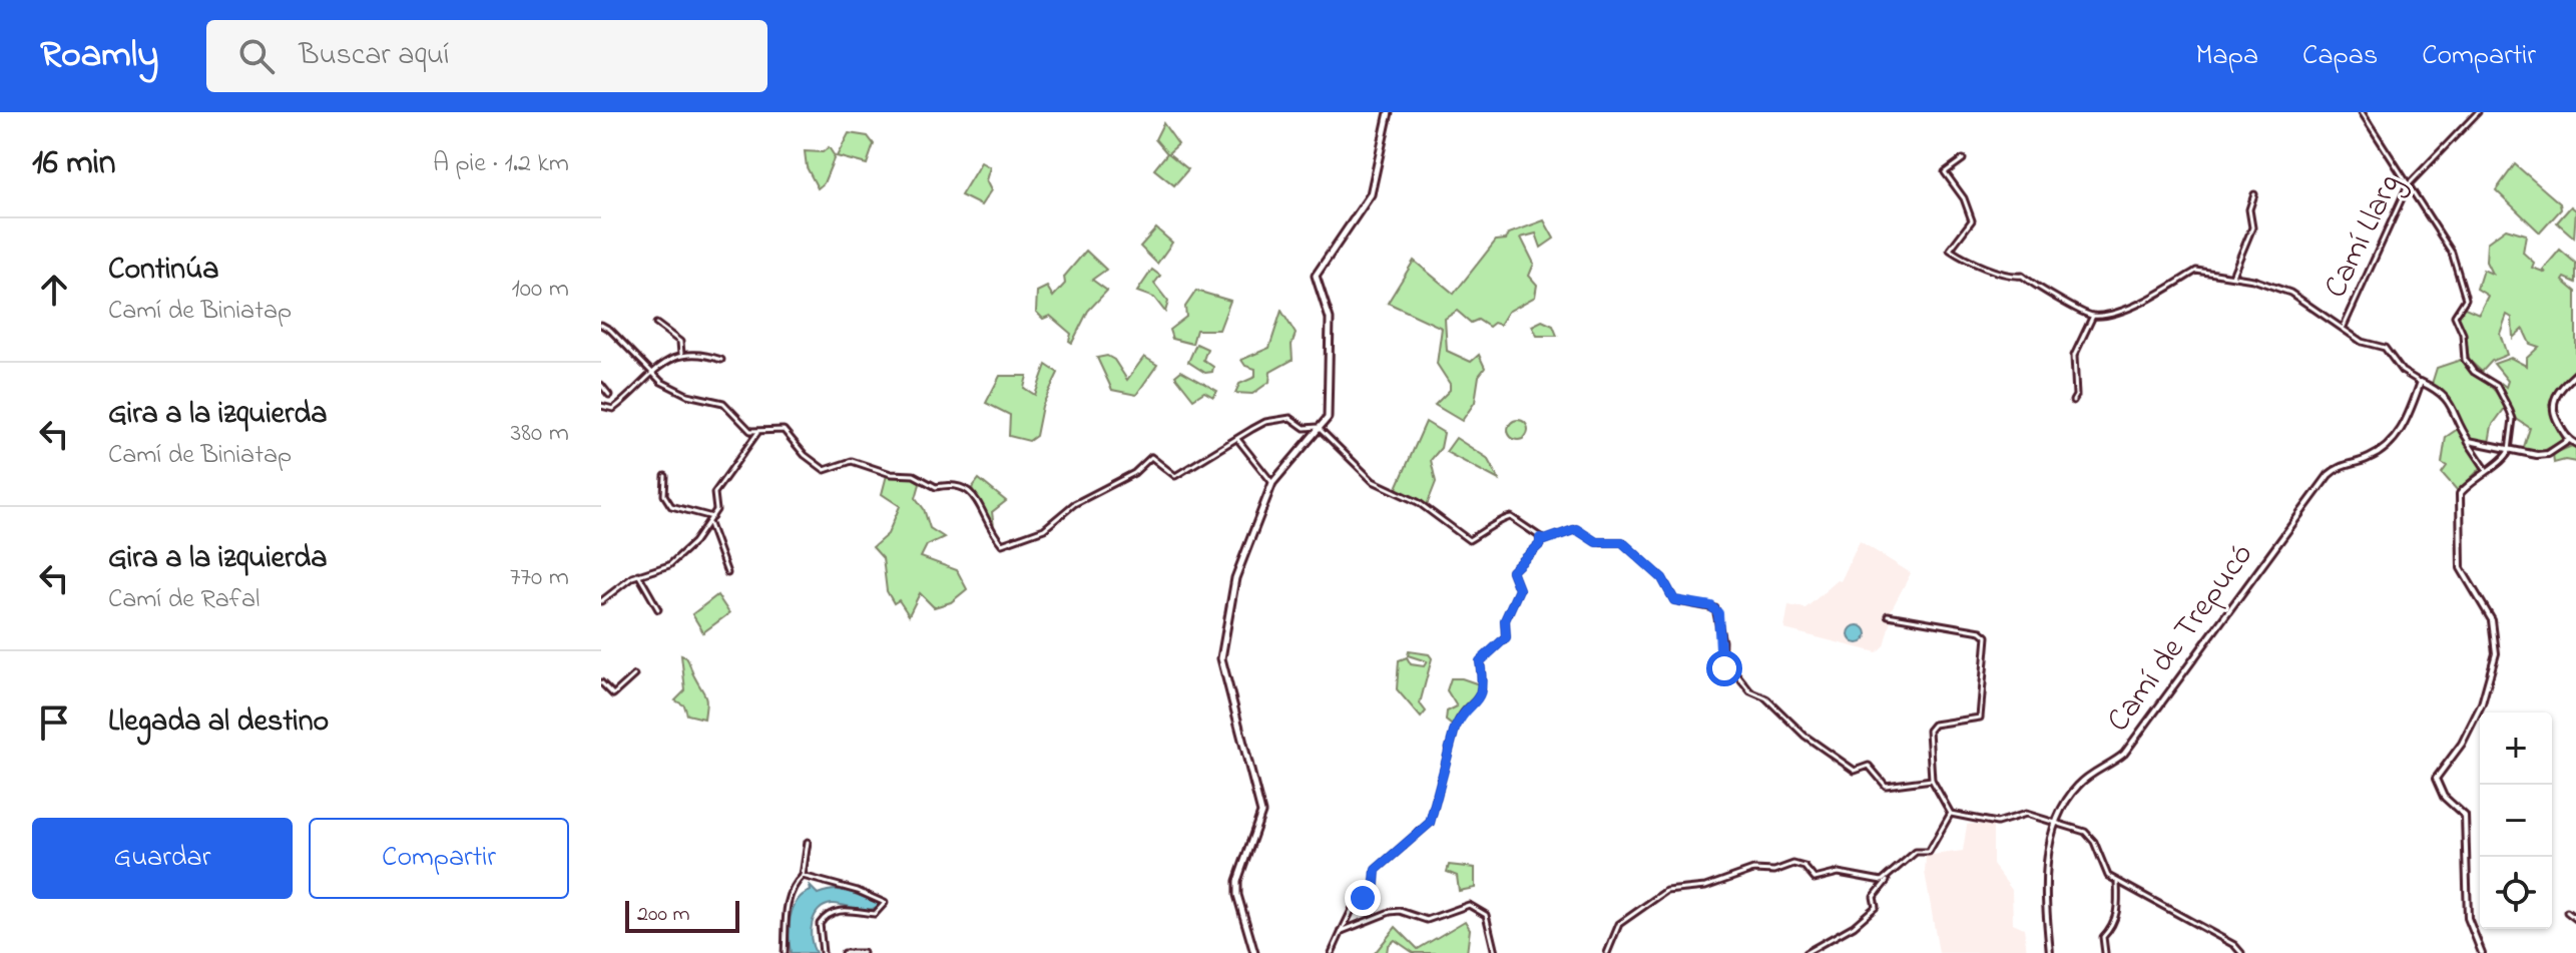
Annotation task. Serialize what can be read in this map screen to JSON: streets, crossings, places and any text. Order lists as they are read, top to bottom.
{
  "streets": {
    "street": ["Camí Llarg", "Camí de Trepucó"]
  },
  "crossings": [
    ["Camí Llarg", "Camí de Trepucó"]
  ],
  "scale_bar": "200 m",
  "page": {
    "header": "Roamly",
    "search": "Buscar aquí",
    "nav": ["Mapa", "Capas", "Compartir"],
    "heading": ["16 min", "A pie · 1.2 km"],
    "list": [
      ["Continúa", "Camí de Biniatap", "100 m"],
      ["Gira a la izquierda", "Camí de Biniatap", "380 m"],
      ["Gira a la izquierda", "Camí de Rafal", "770 m"],
      "Llegada al destino"
    ],
    "map_buttons": ["+", "−"],
    "buttons": ["Guardar", "Compartir"],
    "scale": "200 m"
  }
}
